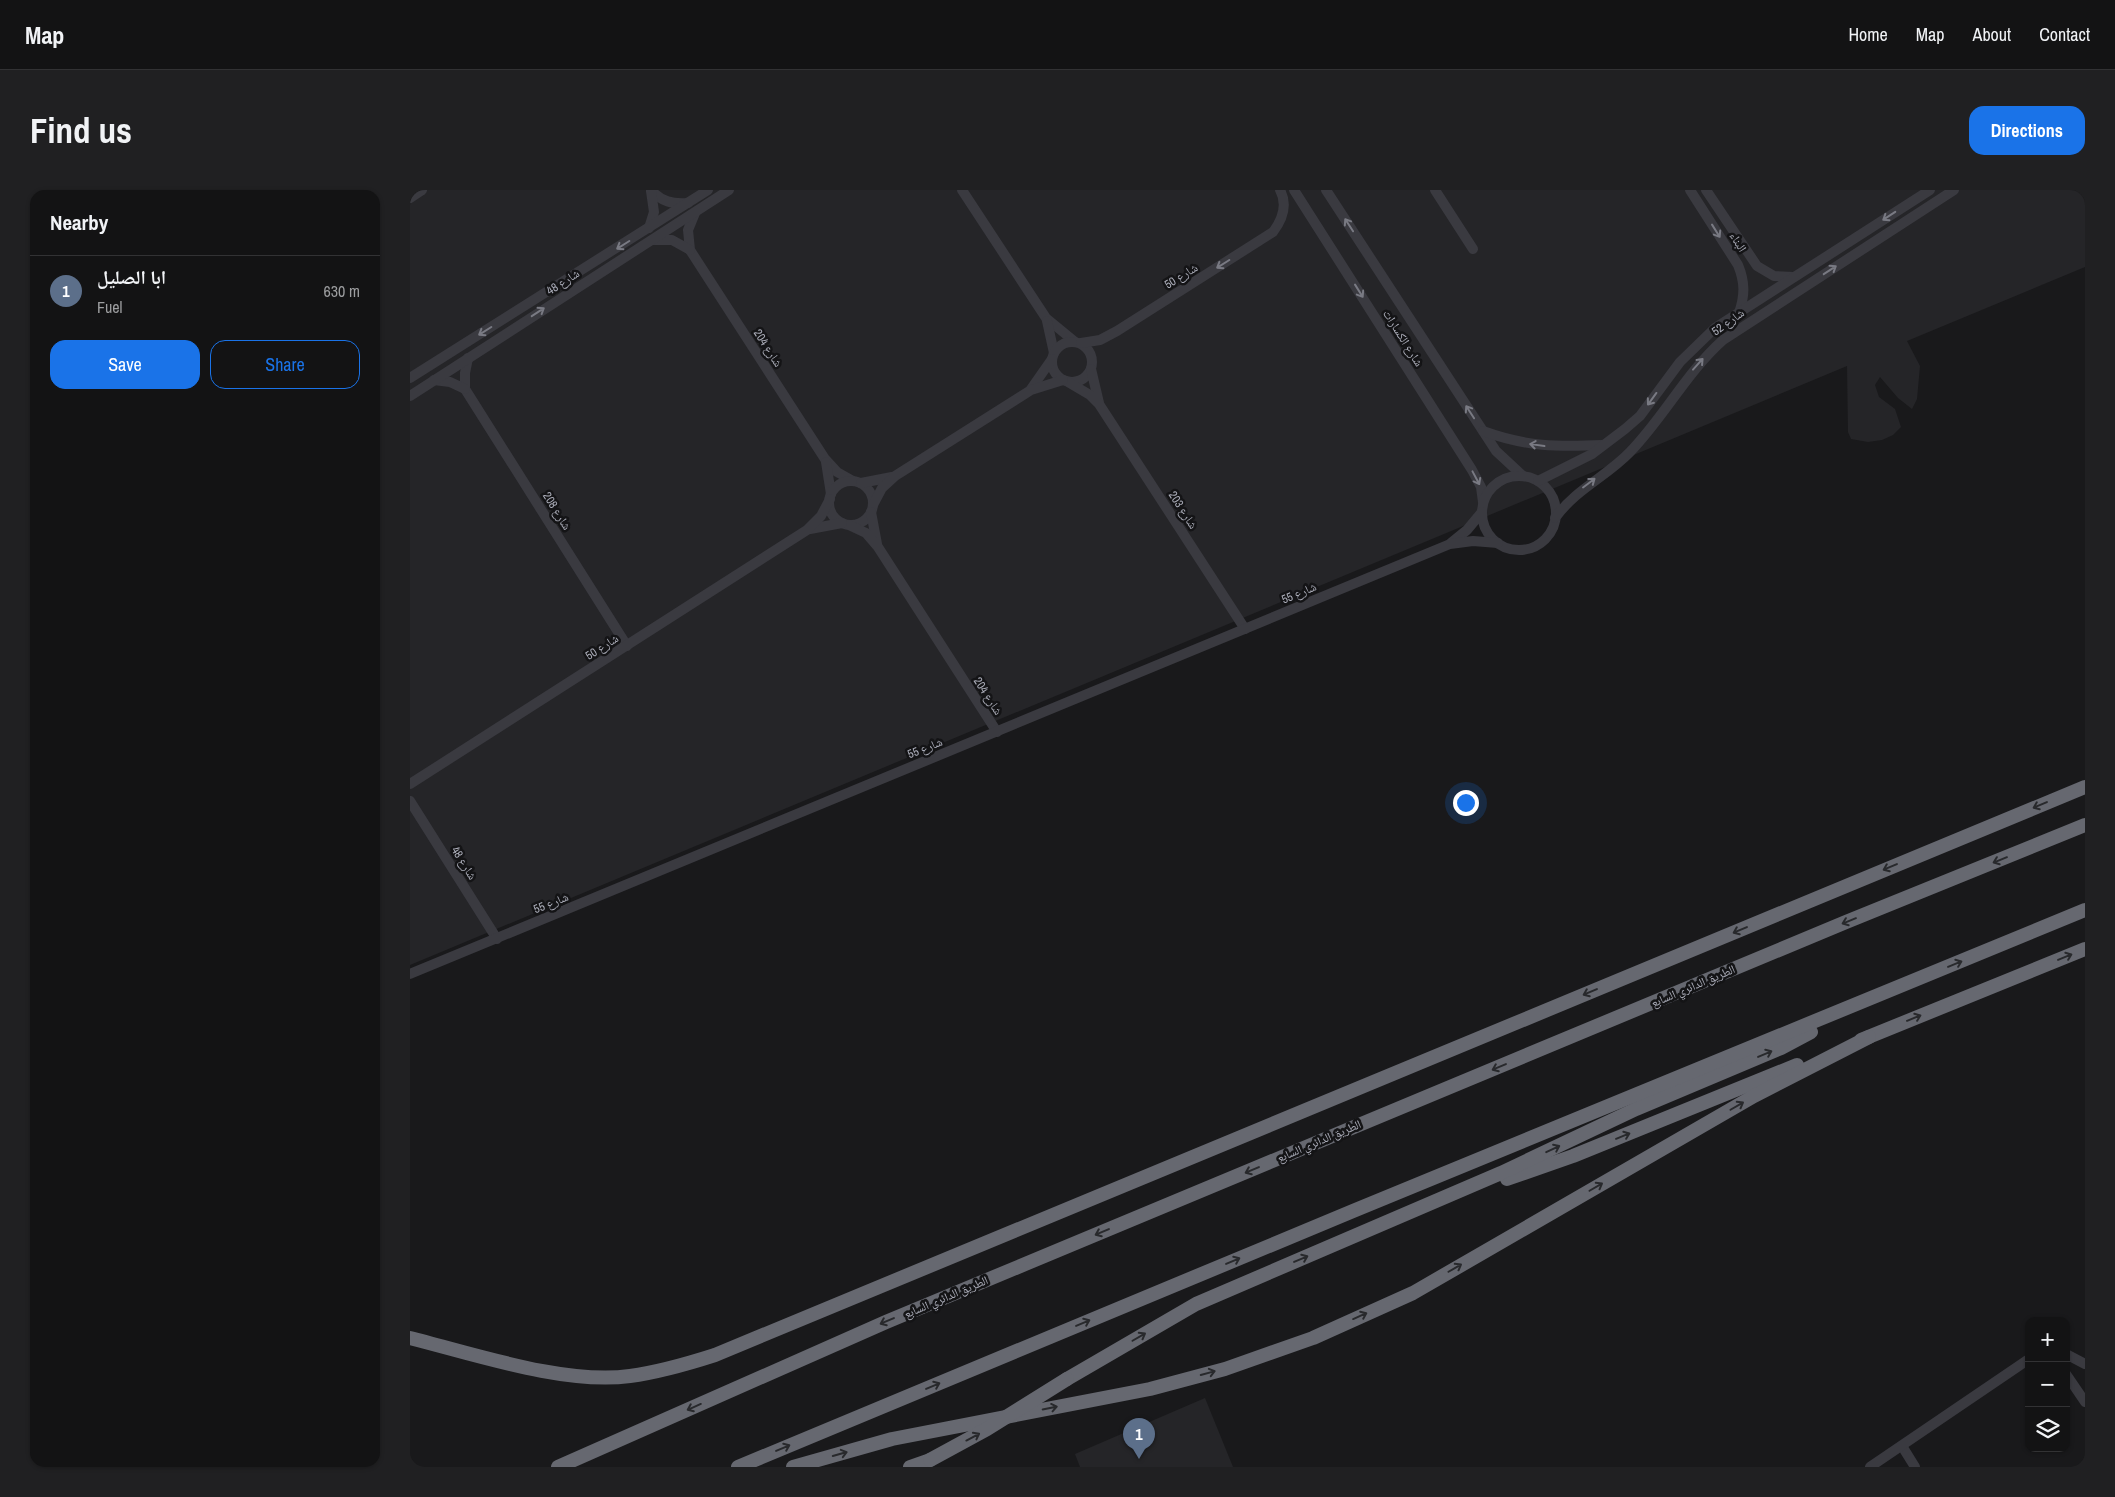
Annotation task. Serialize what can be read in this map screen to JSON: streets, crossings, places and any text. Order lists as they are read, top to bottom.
{
  "streets": {
    "highway": ["الطريق الدائري السابع"],
    "street": [
      "البناء",
      "شارع 50",
      "شارع 48",
      "شارع 52",
      "شارع الكسارات",
      "شارع 204",
      "شارع 203",
      "شارع 208",
      "شارع 55"
    ]
  },
  "crossings": [
    ["البناء", "شارع 52"],
    ["شارع 50", "شارع 204"],
    ["شارع 50", "شارع 203"],
    ["شارع 50", "شارع 208"],
    ["شارع 48", "شارع 55"],
    ["شارع 52", "شارع الكسارات"],
    ["شارع 52", "شارع 55"],
    ["شارع الكسارات", "شارع 55"],
    ["شارع 204", "شارع 55"],
    ["شارع 203", "شارع 55"]
  ],
  "one_way": ["البناء"],
  "page": {
    "header": "Map",
    "nav": [
      "Home",
      "Map",
      "About",
      "Contact"
    ],
    "buttons": [
      "Directions",
      ["Save", "Share"]
    ],
    "title": "Find us",
    "heading": "Nearby",
    "list": [
      {
        "mark": "1",
        "name": "ابا الصليل",
        "note": "Fuel",
        "value": "630 m"
      }
    ],
    "map_buttons": ["+", "−"],
    "pins": "1"
  }
}
